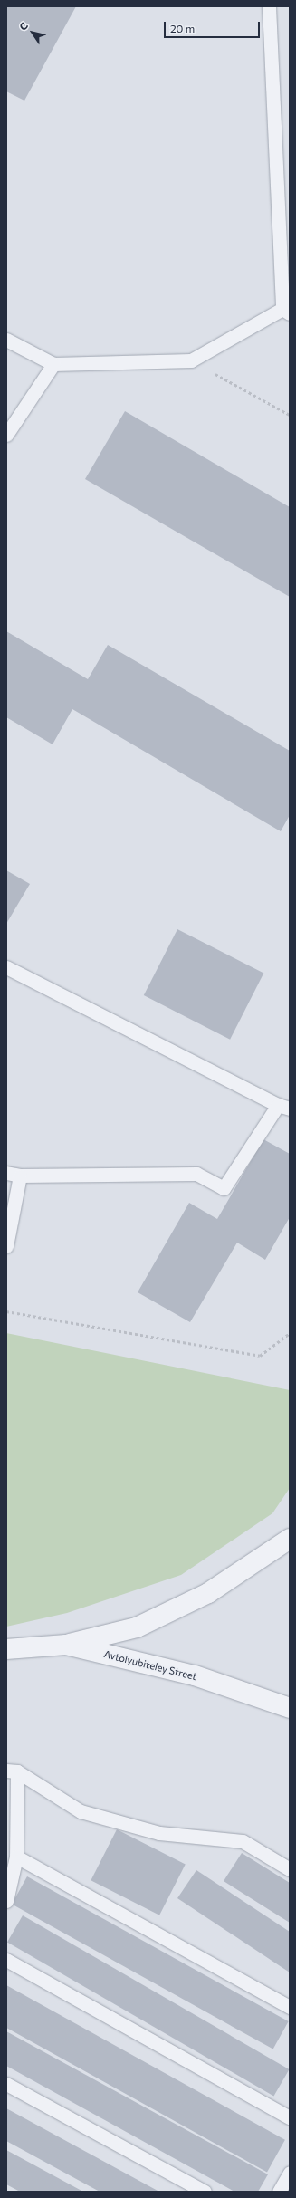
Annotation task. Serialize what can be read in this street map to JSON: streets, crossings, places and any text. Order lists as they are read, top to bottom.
{
  "streets": {
    "street": ["Avtolyubiteley Street"]
  },
  "scale_bar": "20 m",
  "north": "top left"
}
